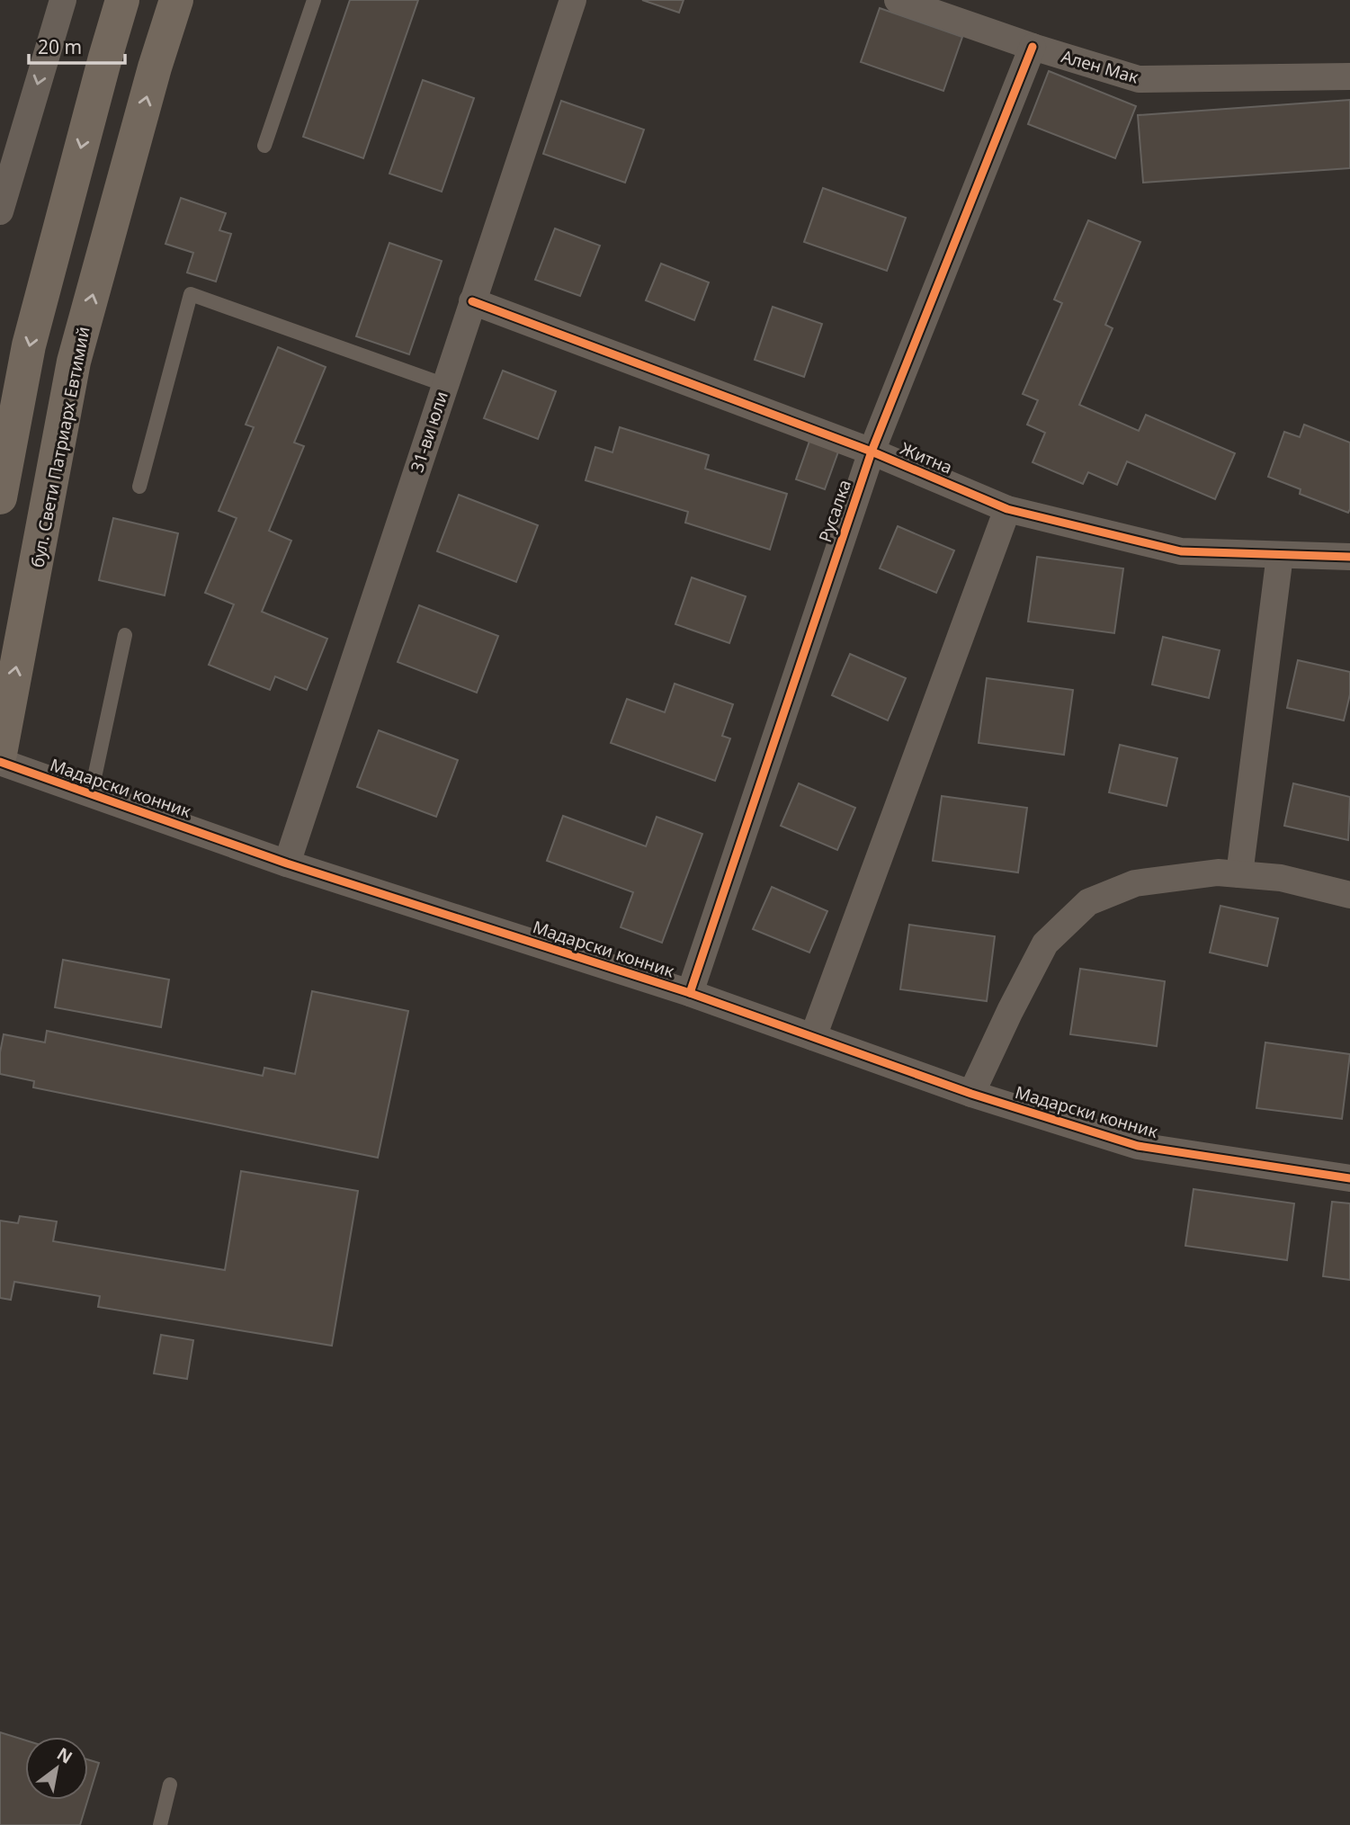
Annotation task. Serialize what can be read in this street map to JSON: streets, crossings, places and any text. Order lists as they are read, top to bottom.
{
  "streets": {
    "main road": ["бул. Свети Патриарх Евтимий"],
    "street": [
      "Ален Мак",
      "31-ви юли",
      "Житна",
      "Русалка",
      "Мадарски конник"
    ]
  },
  "crossings": [
    ["Ален Мак", "Русалка"],
    ["31-ви юли", "Житна"],
    ["31-ви юли", "Мадарски конник"],
    ["Житна", "Русалка"],
    ["Русалка", "Мадарски конник"]
  ],
  "scale_bar": "20 m",
  "north": "top right"
}
